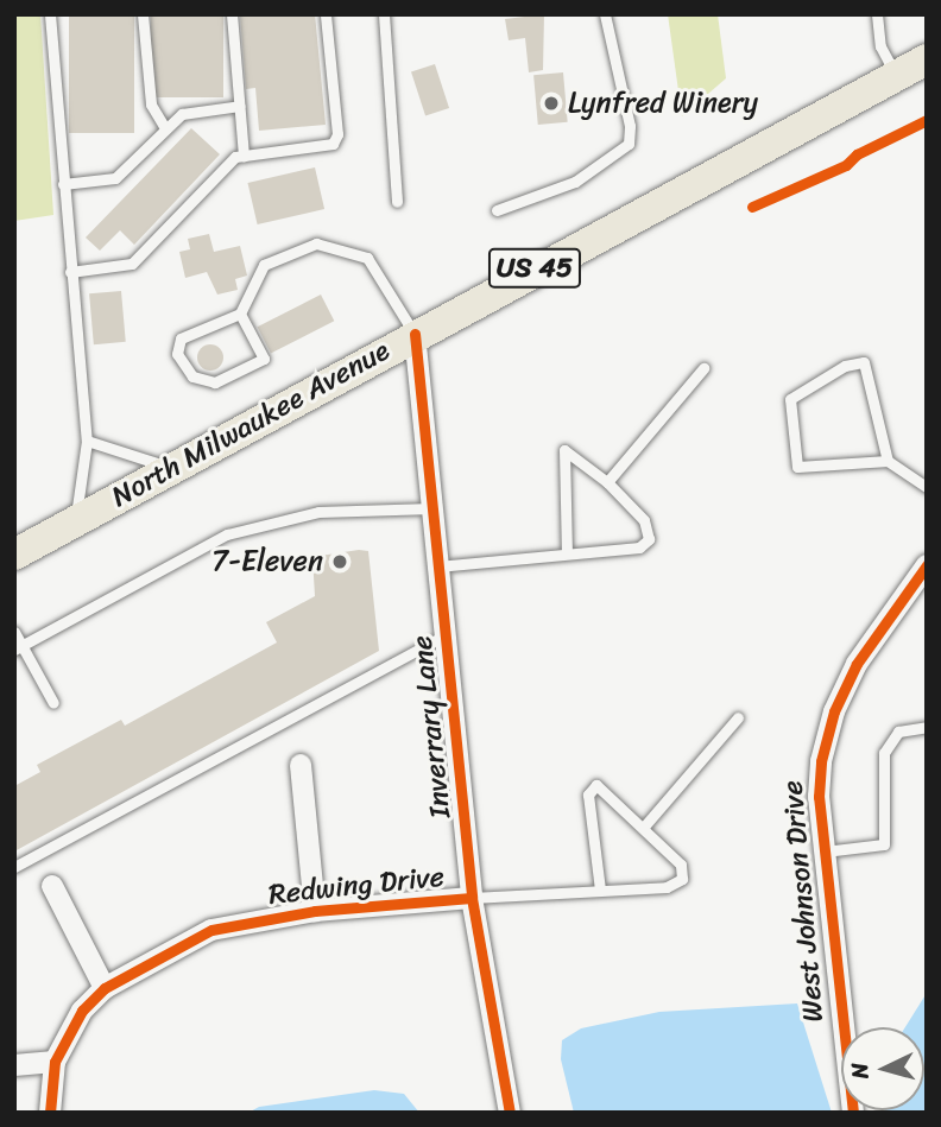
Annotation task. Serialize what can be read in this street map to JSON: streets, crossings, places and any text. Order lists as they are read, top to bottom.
{
  "streets": {
    "main road": ["US 45", "North Milwaukee Avenue"],
    "street": ["Inverrary Lane", "Redwing Drive", "West Johnson Drive"]
  },
  "crossings": [
    ["North Milwaukee Avenue", "Inverrary Lane"],
    ["Inverrary Lane", "Redwing Drive"]
  ],
  "places": ["Lynfred Winery", "7-Eleven"],
  "north": "left"
}
